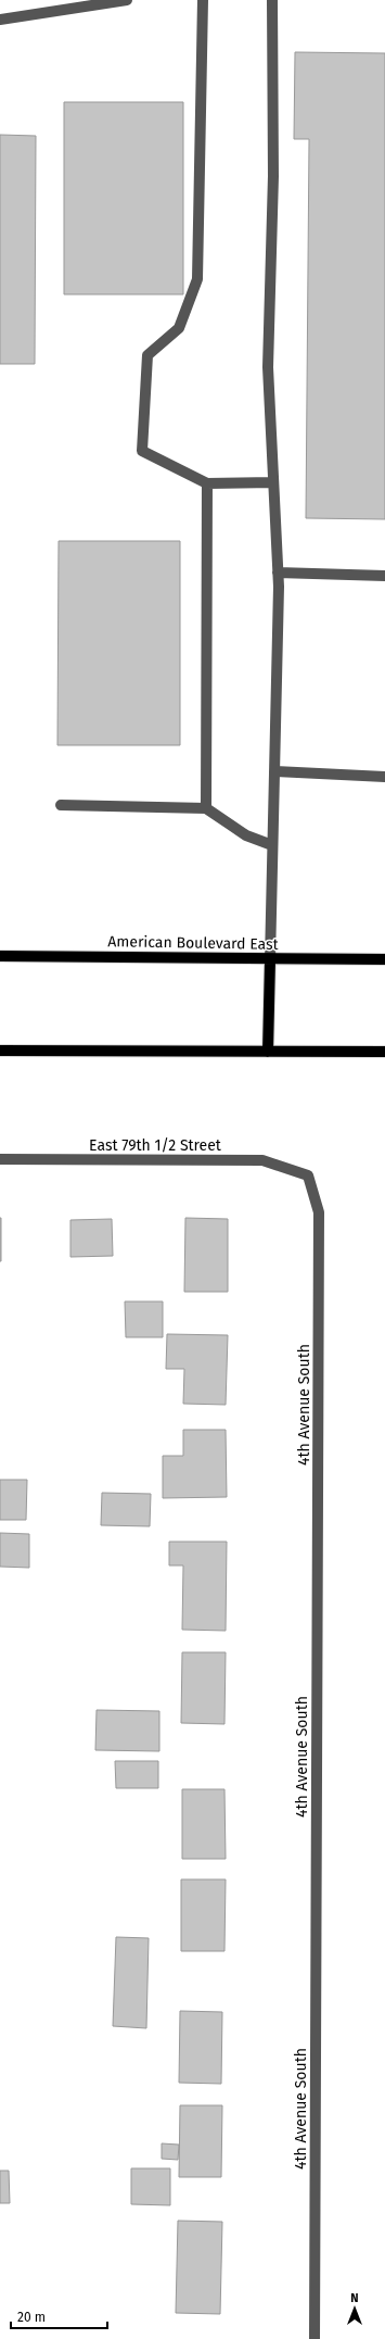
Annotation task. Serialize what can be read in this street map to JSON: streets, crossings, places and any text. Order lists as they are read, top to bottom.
{
  "streets": {
    "main road": ["American Boulevard East"],
    "street": ["East 79th 1/2 Street", "4th Avenue South"]
  },
  "crossings": [
    ["East 79th 1/2 Street", "4th Avenue South"]
  ],
  "scale_bar": "20 m",
  "north": "top"
}
